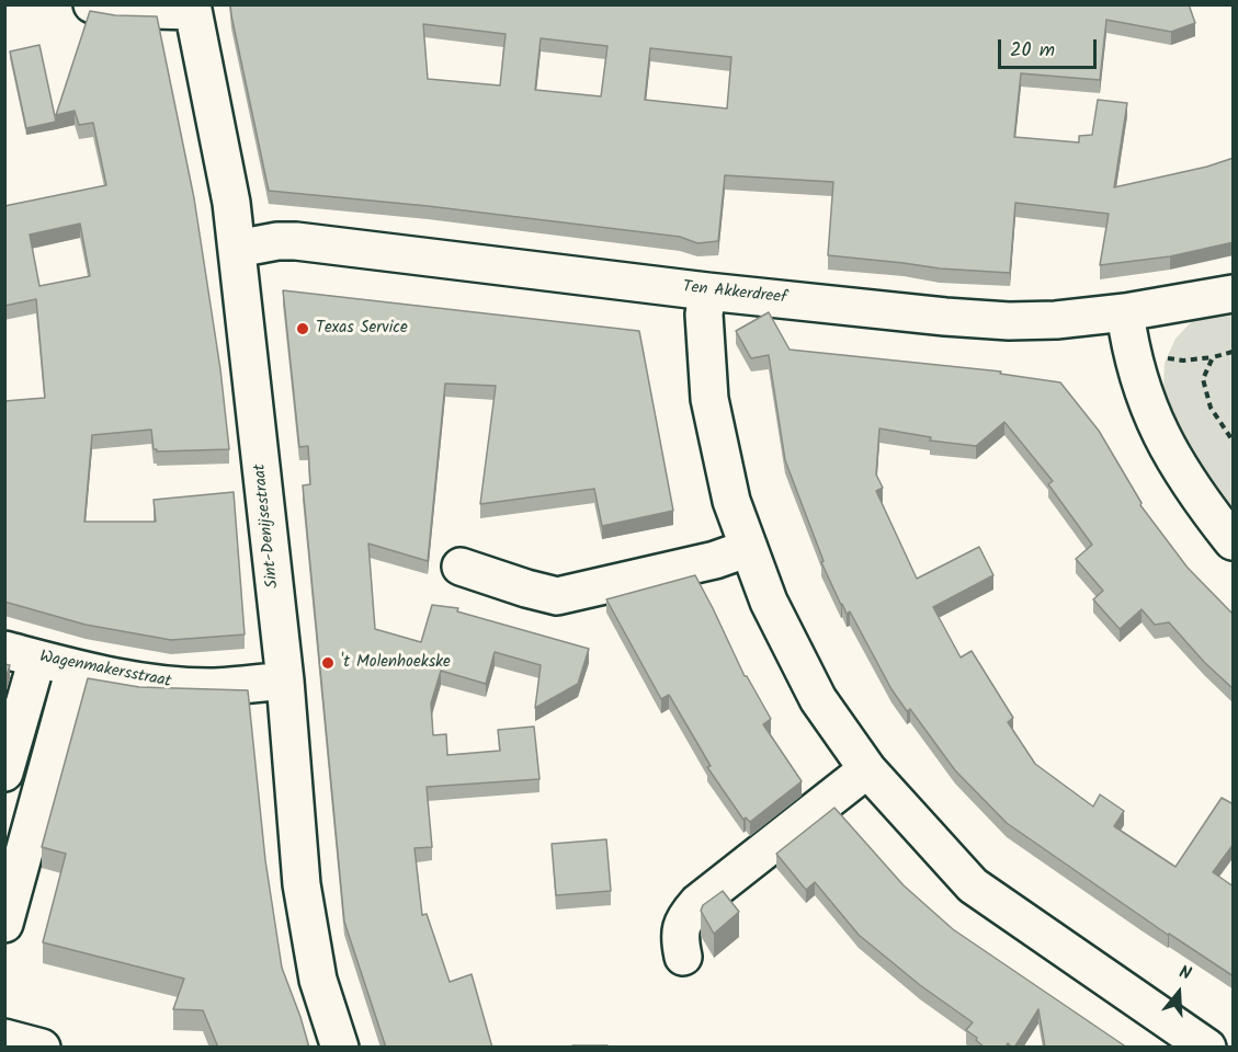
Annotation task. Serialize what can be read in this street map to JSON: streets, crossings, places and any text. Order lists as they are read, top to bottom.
{
  "streets": {
    "street": ["Ten Akkerdreef", "Sint-Denijsestraat", "Wagenmakersstraat"]
  },
  "crossings": [
    ["Ten Akkerdreef", "Sint-Denijsestraat"],
    ["Sint-Denijsestraat", "Wagenmakersstraat"]
  ],
  "places": ["Texas Service", "'t Molenhoekske"],
  "scale_bar": "20 m",
  "north": "top"
}
